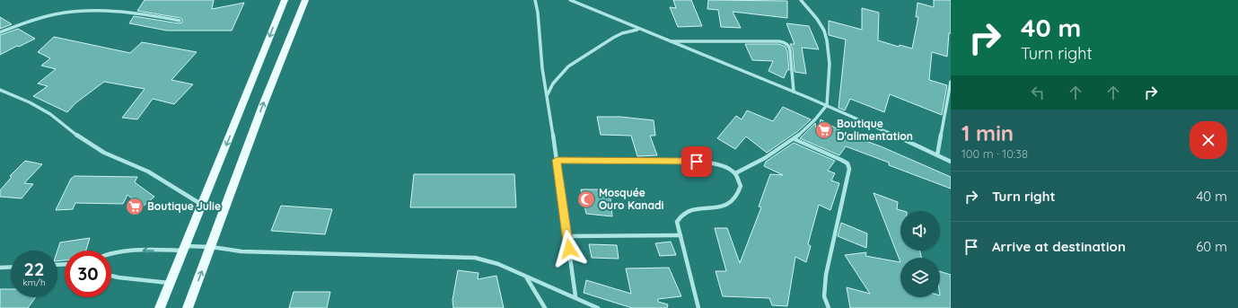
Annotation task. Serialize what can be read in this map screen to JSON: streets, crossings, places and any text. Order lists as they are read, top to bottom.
{
  "places": {
    "supermarket": ["Boutique D'alimentation", "Boutique Julie"],
    "mosque": ["Mosquée Ouro Kanadi"]
  },
  "page": {
    "turn": ["40 m", "Turn right"],
    "heading": ["1 min", "100 m · 10:38"],
    "list": [
      {
        "name": "Turn right",
        "value": "40 m"
      },
      {
        "name": "Arrive at destination",
        "value": "60 m"
      }
    ],
    "speed": "22 km/h",
    "limit": "30"
  }
}
